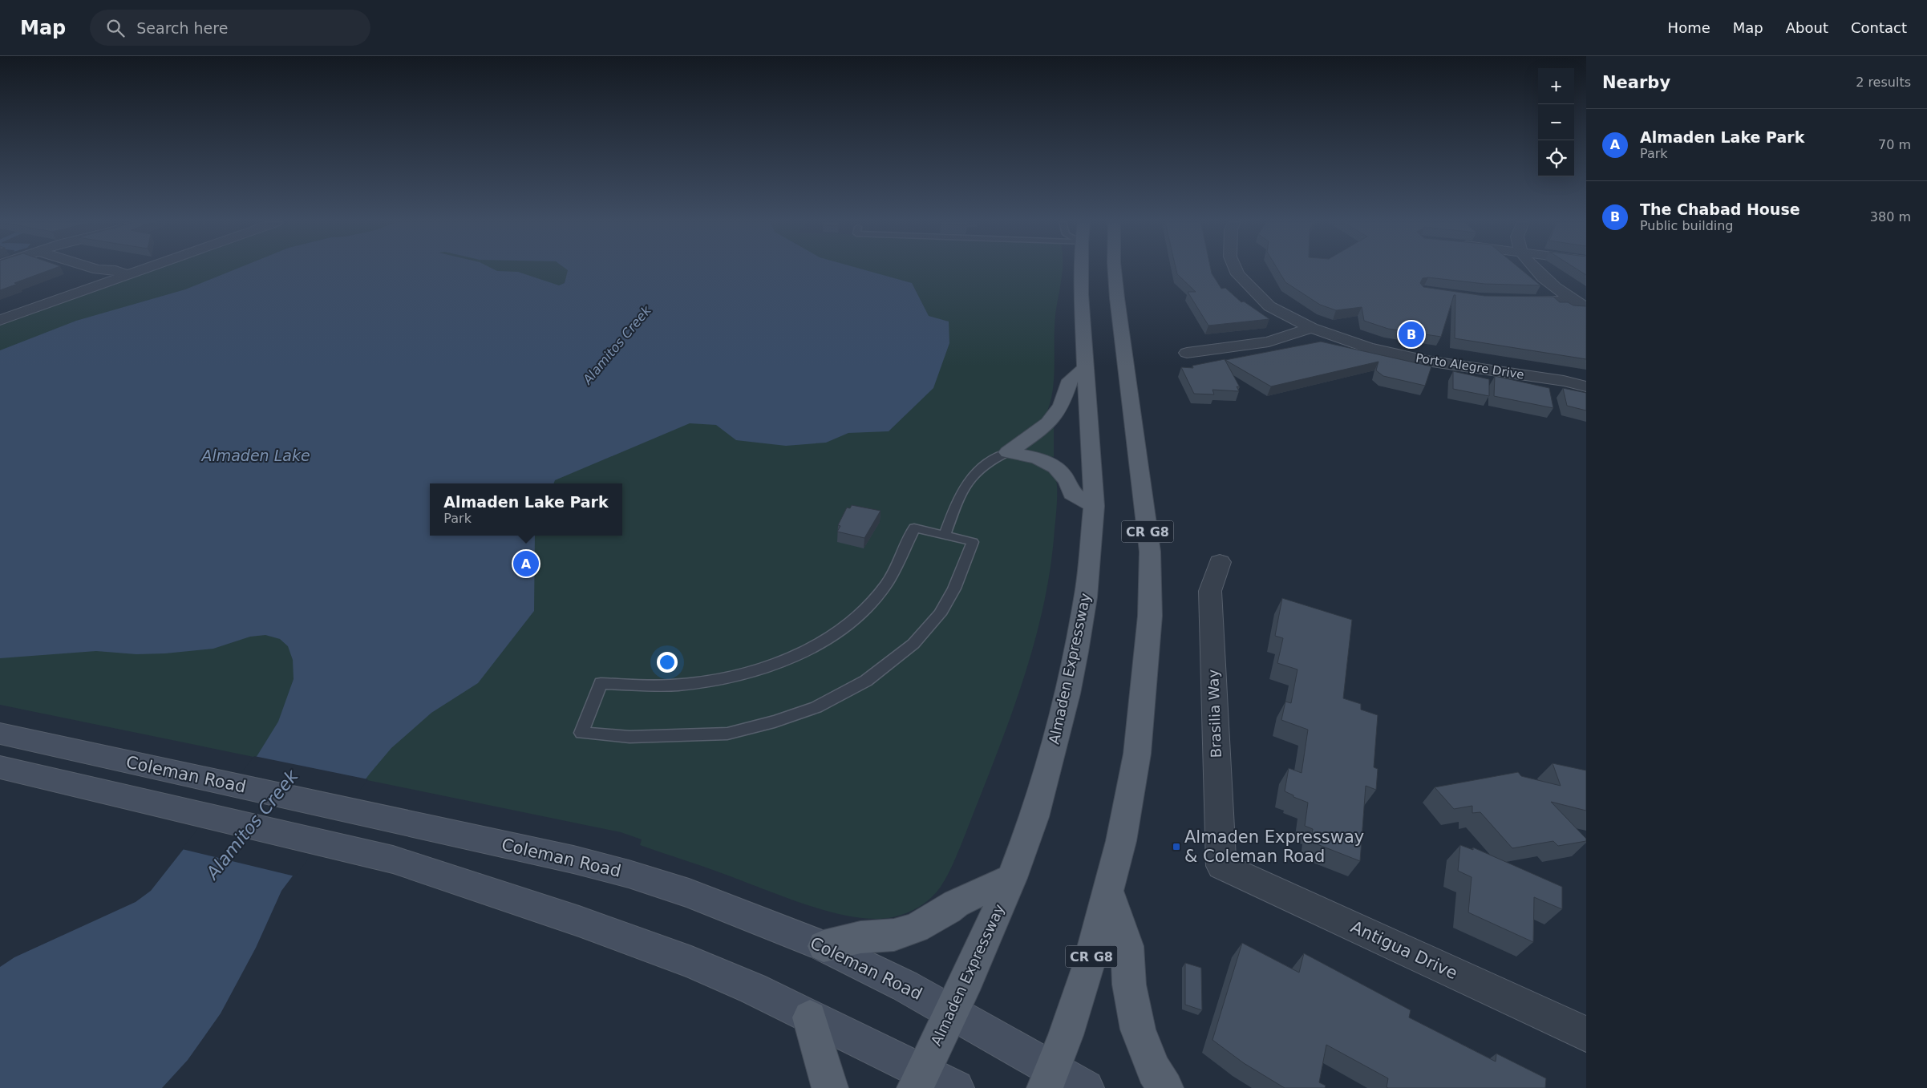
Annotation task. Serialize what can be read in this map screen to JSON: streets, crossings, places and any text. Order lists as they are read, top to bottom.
{
  "streets": {
    "main road": ["CR G8", "Almaden Expressway"],
    "street": [
      "Porto Alegre Drive",
      "Brasilia Way",
      "Coleman Road",
      "Antigua Drive"
    ]
  },
  "crossings": [
    ["CR G8", "Coleman Road"],
    ["Almaden Expressway", "Coleman Road"],
    ["Brasilia Way", "Antigua Drive"]
  ],
  "water": ["Alamitos Creek", "Almaden Lake"],
  "places": {
    "transit": ["Almaden Expressway & Coleman Road"]
  },
  "page": {
    "header": "Map",
    "search": "Search here",
    "nav": [
      "Home",
      "Map",
      "About",
      "Contact"
    ],
    "heading": ["Nearby", "2 results"],
    "map_buttons": ["+", "−"],
    "list": [
      {
        "mark": "A",
        "name": "Almaden Lake Park",
        "note": "Park",
        "value": "70 m"
      },
      {
        "mark": "B",
        "name": "The Chabad House",
        "note": "Public building",
        "value": "380 m"
      }
    ],
    "pins": ["B", "A"],
    "popup": ["Almaden Lake Park", "Park"]
  }
}
